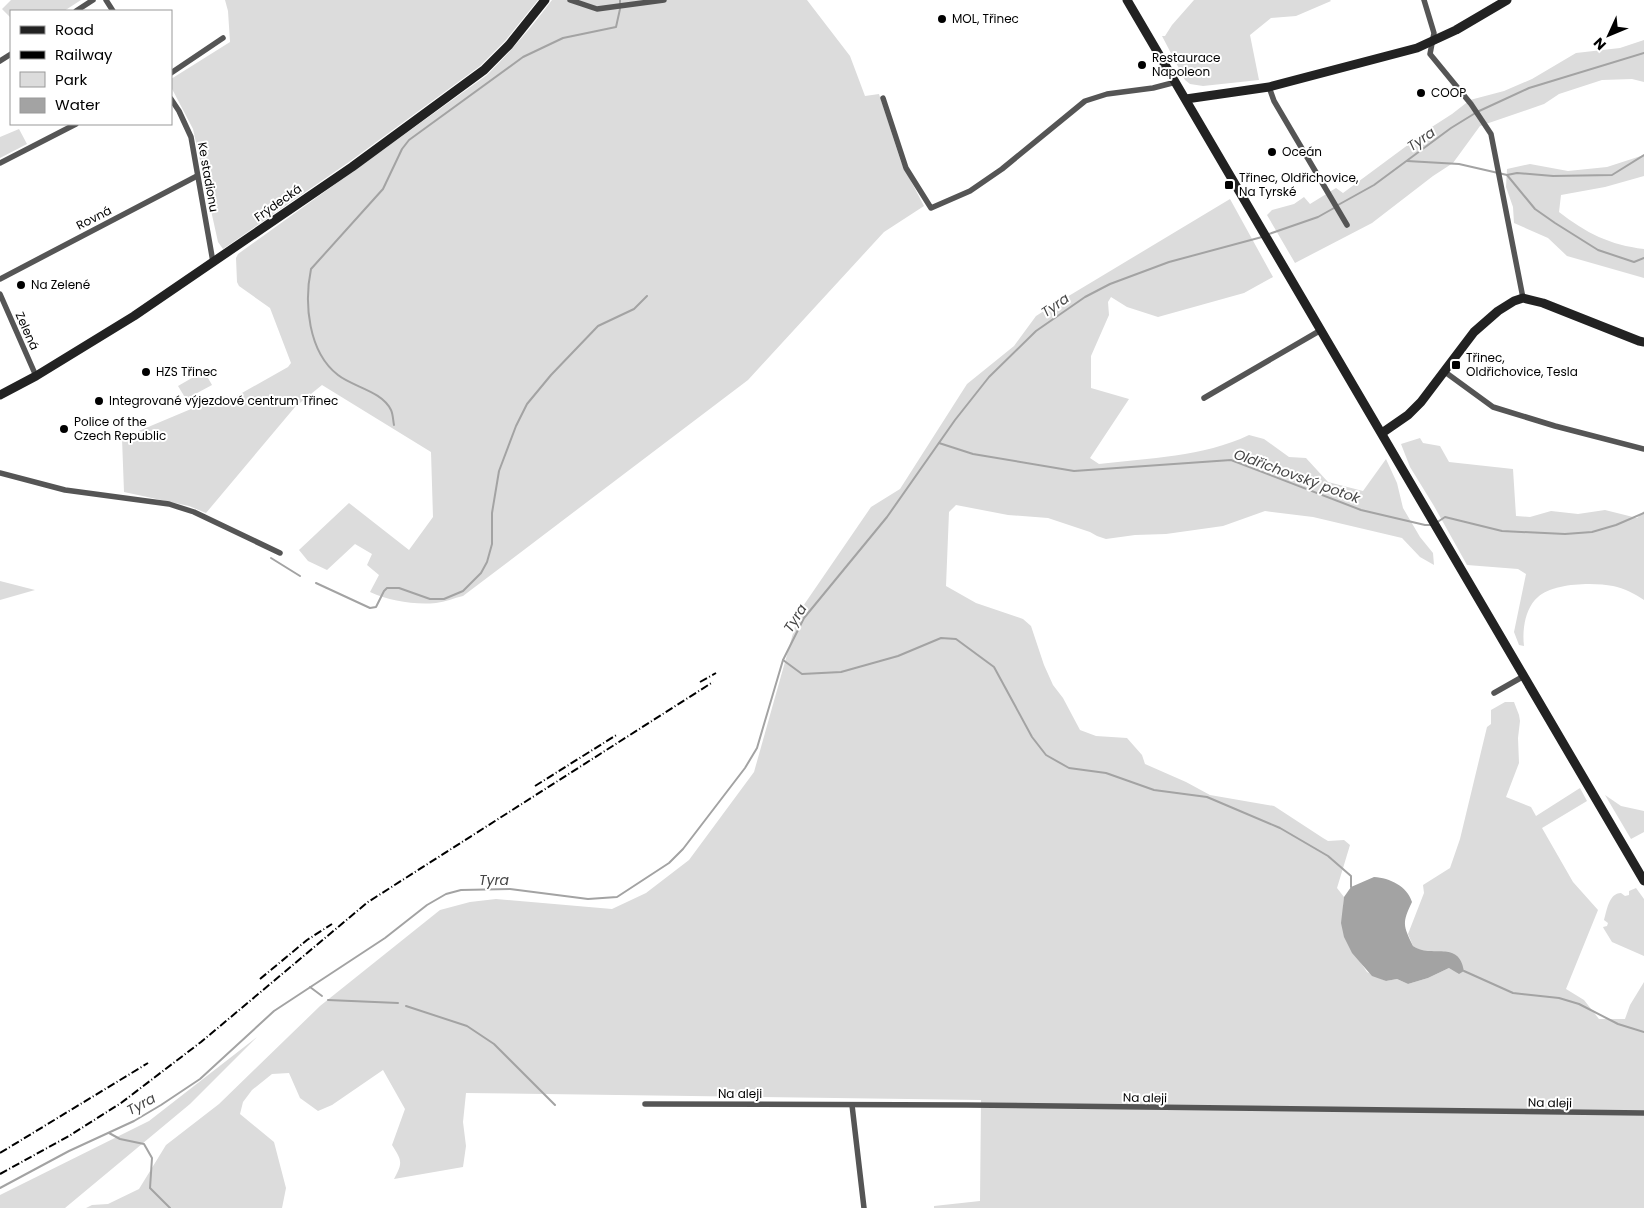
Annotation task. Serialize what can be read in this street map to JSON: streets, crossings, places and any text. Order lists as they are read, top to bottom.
{
  "streets": {
    "main road": ["Frýdecká"],
    "street": [
      "Ke stadionu",
      "Rovná",
      "Zelená",
      "Na aleji"
    ]
  },
  "crossings": [
    ["Ke stadionu", "Frýdecká"],
    ["Ke stadionu", "Rovná"],
    ["Frýdecká", "Zelená"]
  ],
  "water": ["Tyra", "Oldřichovský potok"],
  "places": {
    "other": [
      "MOL, Třinec",
      "Restaurace Napoleon",
      "COOP",
      "Oceán",
      "Na Zelené",
      "HZS Třinec",
      "Integrované výjezdové centrum Třinec",
      "Police of the Czech Republic"
    ],
    "transit": ["Třinec, Oldřichovice, Na Tyrské", "Třinec, Oldřichovice, Tesla"]
  },
  "legend": [
    "Road",
    "Railway",
    "Park",
    "Water"
  ],
  "north": "bottom left"
}
